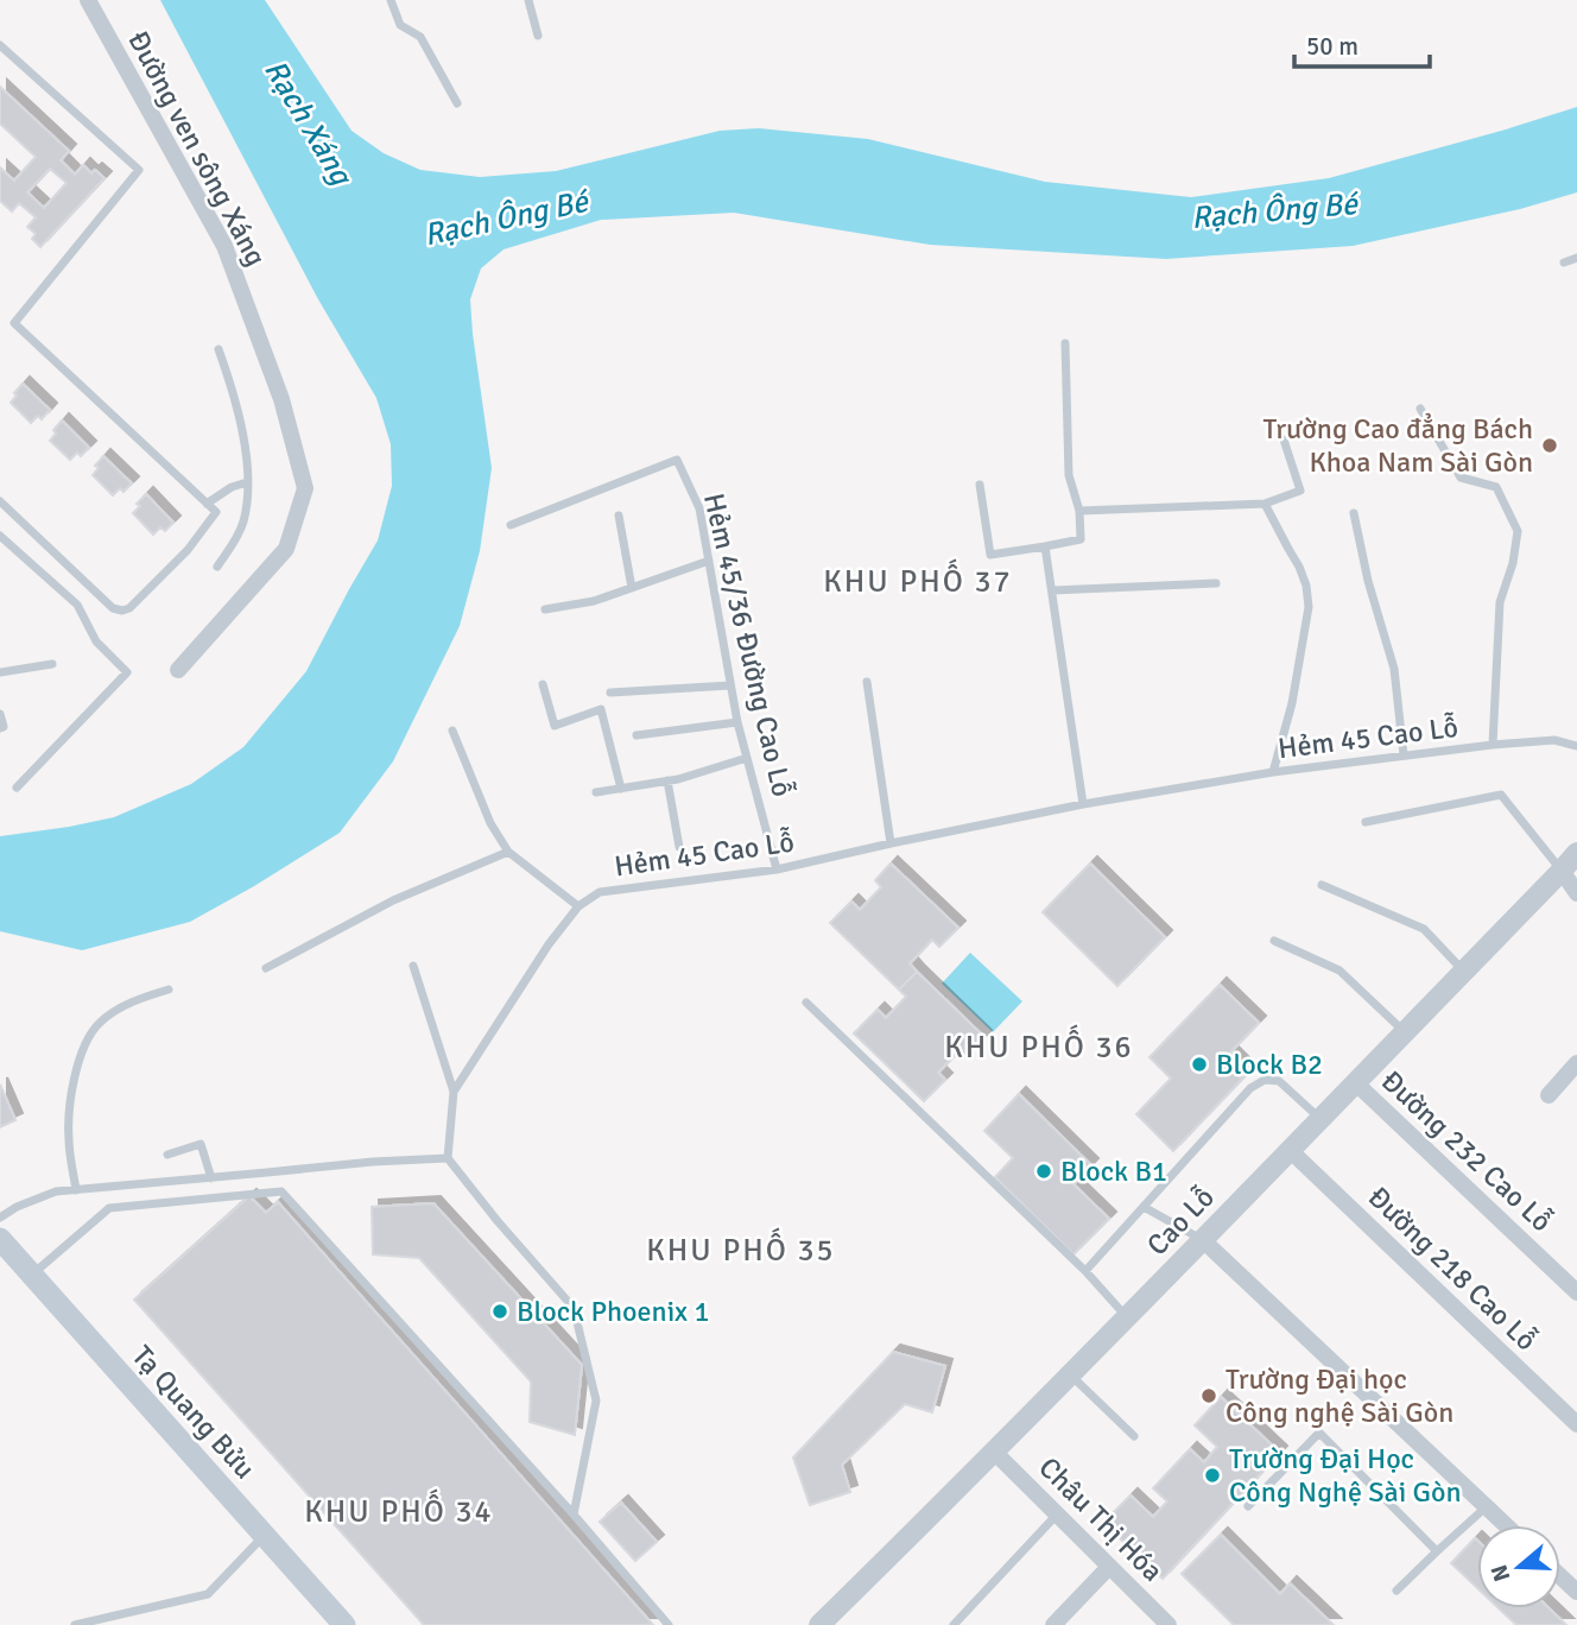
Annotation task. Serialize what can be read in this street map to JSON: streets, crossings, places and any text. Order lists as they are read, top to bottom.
{
  "streets": {
    "main road": ["Tạ Quang Bửu"],
    "street": [
      "Đường ven sông Xáng",
      "Đường 232 Cao Lỗ",
      "Cao Lỗ",
      "Đường 218 Cao Lỗ",
      "Châu Thị Hóa"
    ],
    "lane": ["Hẻm 45/36 Đường Cao Lỗ", "Hẻm 45 Cao Lỗ"]
  },
  "crossings": [
    ["Hẻm 45/36 Đường Cao Lỗ", "Hẻm 45 Cao Lỗ"],
    ["Đường 232 Cao Lỗ", "Cao Lỗ"],
    ["Cao Lỗ", "Đường 218 Cao Lỗ"],
    ["Cao Lỗ", "Châu Thị Hóa"]
  ],
  "districts": [
    "KHU PHỐ 37",
    "KHU PHỐ 36",
    "KHU PHỐ 35",
    "KHU PHỐ 34"
  ],
  "water": ["Rạch Xáng", "Rạch Ông Bé"],
  "places": [
    "Trường Cao đẳng Bách Khoa Nam Sài Gòn",
    "Block B2",
    "Block B1",
    "Block Phoenix 1",
    "Trường Đại học Công nghệ Sài Gòn",
    "Trường Đại Học Công Nghệ Sài Gòn"
  ],
  "scale_bar": "50 m",
  "north": "left"
}
